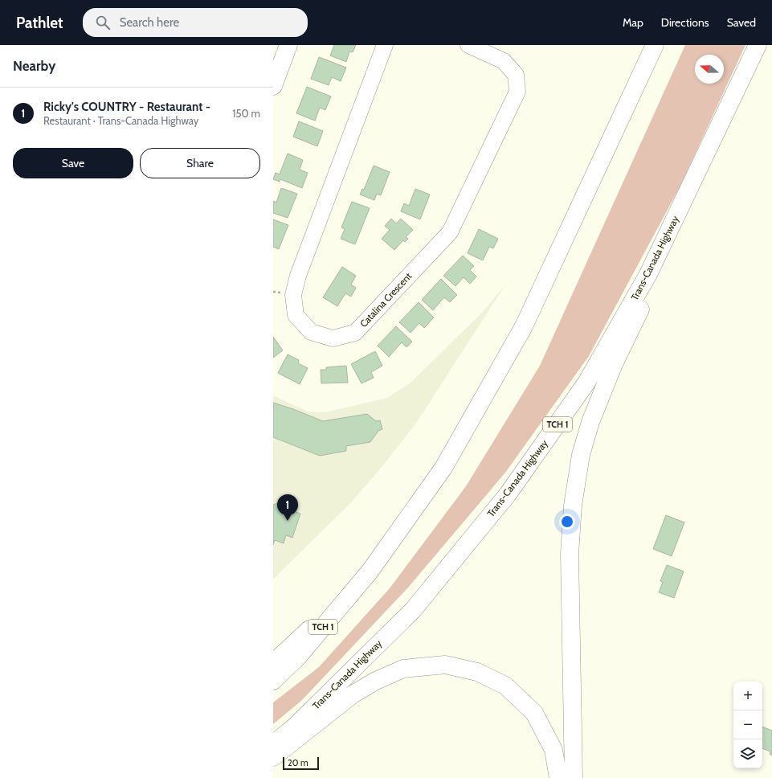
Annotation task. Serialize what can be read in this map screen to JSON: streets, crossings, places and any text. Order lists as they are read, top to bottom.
{
  "streets": {
    "main road": ["Trans-Canada Highway", "TCH 1"],
    "street": ["Catalina Crescent"]
  },
  "scale_bar": "20 m",
  "north": "left",
  "page": {
    "header": "Pathlet",
    "search": "Search here",
    "nav": ["Map", "Directions", "Saved"],
    "heading": "Nearby",
    "list": [
      {
        "mark": "1",
        "name": "Ricky's COUNTRY - Restaurant -",
        "note": "Restaurant · Trans-Canada Highway",
        "value": "150 m"
      }
    ],
    "buttons": ["Save", "Share"],
    "pins": "1",
    "map_buttons": ["+", "−"],
    "scale": "20 m"
  }
}
